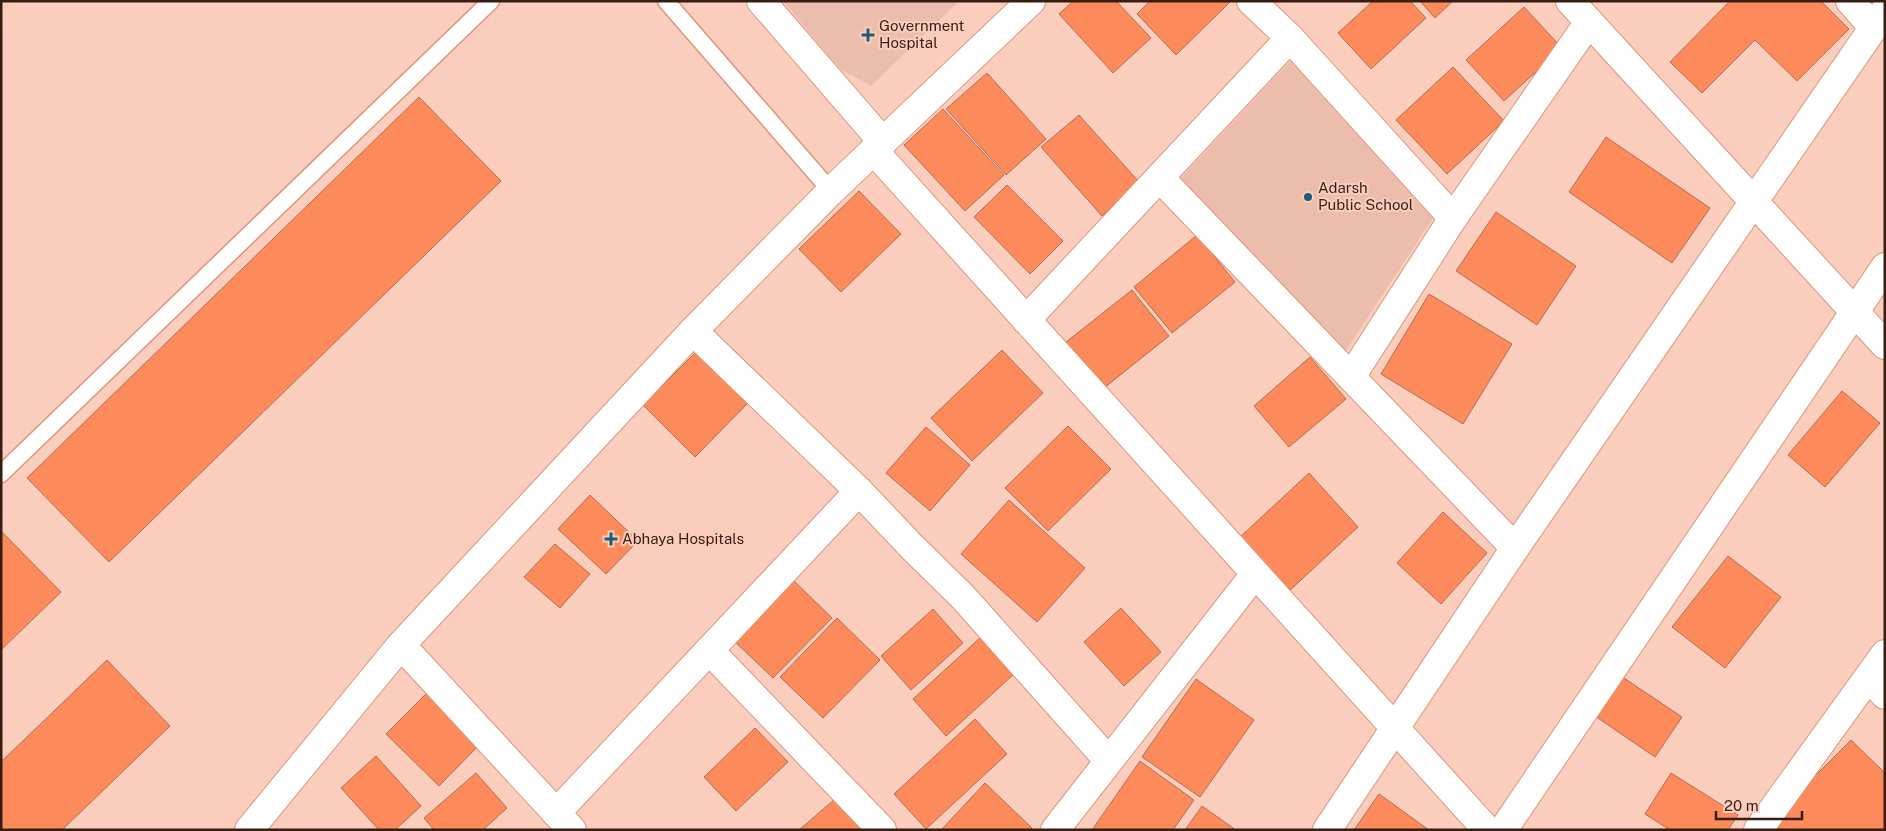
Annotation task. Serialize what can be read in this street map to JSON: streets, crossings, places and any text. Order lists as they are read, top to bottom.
{
  "places": {
    "health": ["Government Hospital", "Abhaya Hospitals"],
    "other": ["Adarsh Public School"]
  },
  "scale_bar": "20 m"
}
